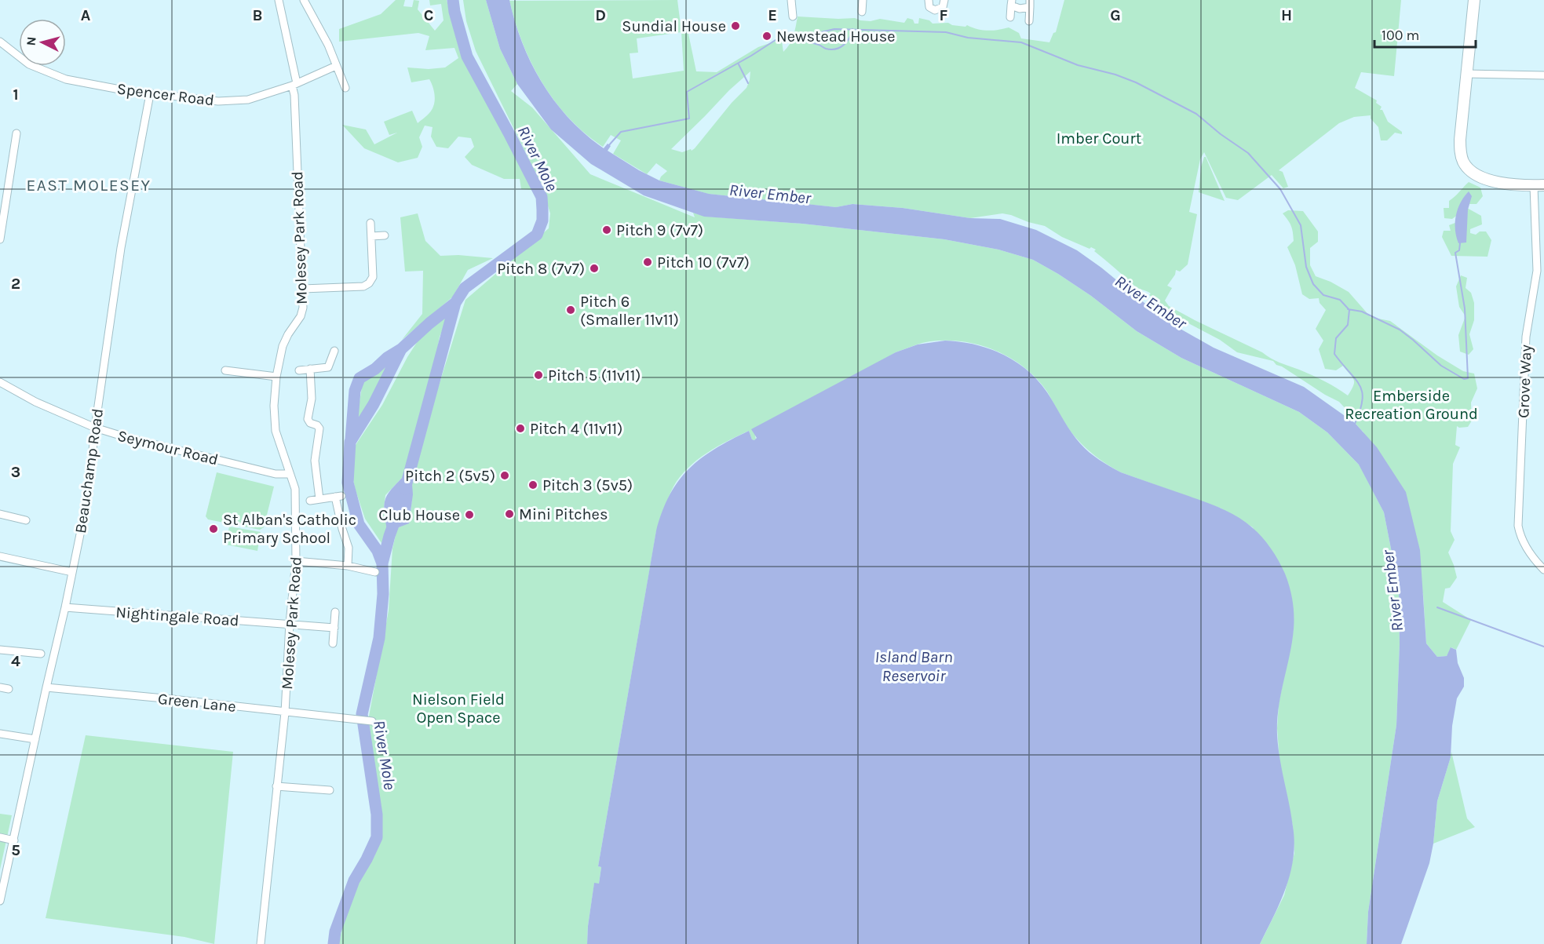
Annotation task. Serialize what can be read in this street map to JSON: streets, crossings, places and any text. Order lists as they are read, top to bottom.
{
  "streets": {
    "street": [
      "Spencer Road",
      "Molesey Park Road",
      "Grove Way",
      "Seymour Road",
      "Beauchamp Road",
      "Nightingale Road",
      "Green Lane"
    ]
  },
  "crossings": [
    ["Spencer Road", "Molesey Park Road"],
    ["Spencer Road", "Beauchamp Road"],
    ["Molesey Park Road", "Seymour Road"],
    ["Molesey Park Road", "Nightingale Road"],
    ["Molesey Park Road", "Green Lane"],
    ["Seymour Road", "Beauchamp Road"],
    ["Beauchamp Road", "Nightingale Road"],
    ["Beauchamp Road", "Green Lane"]
  ],
  "districts": ["EAST MOLESEY"],
  "water": ["River Mole", "River Ember", "Island Barn Reservoir"],
  "parks": ["Imber Court", "Emberside Recreation Ground", "Nielson Field Open Space"],
  "places": [
    "Sundial House",
    "Newstead House",
    "Pitch 9 (7v7)",
    "Pitch 10 (7v7)",
    "Pitch 8 (7v7)",
    "Pitch 6 (Smaller 11v11)",
    "Pitch 5 (11v11)",
    "Pitch 4 (11v11)",
    "Pitch 2 (5v5)",
    "Pitch 3 (5v5)",
    "Mini Pitches",
    "Club House",
    "St Alban's Catholic Primary School"
  ],
  "scale_bar": "100 m",
  "north": "left",
  "grid": {
    "columns": [
      "A",
      "B",
      "C",
      "D",
      "E",
      "F",
      "G",
      "H"
    ],
    "rows": [
      "1",
      "2",
      "3",
      "4",
      "5"
    ]
  }
}
